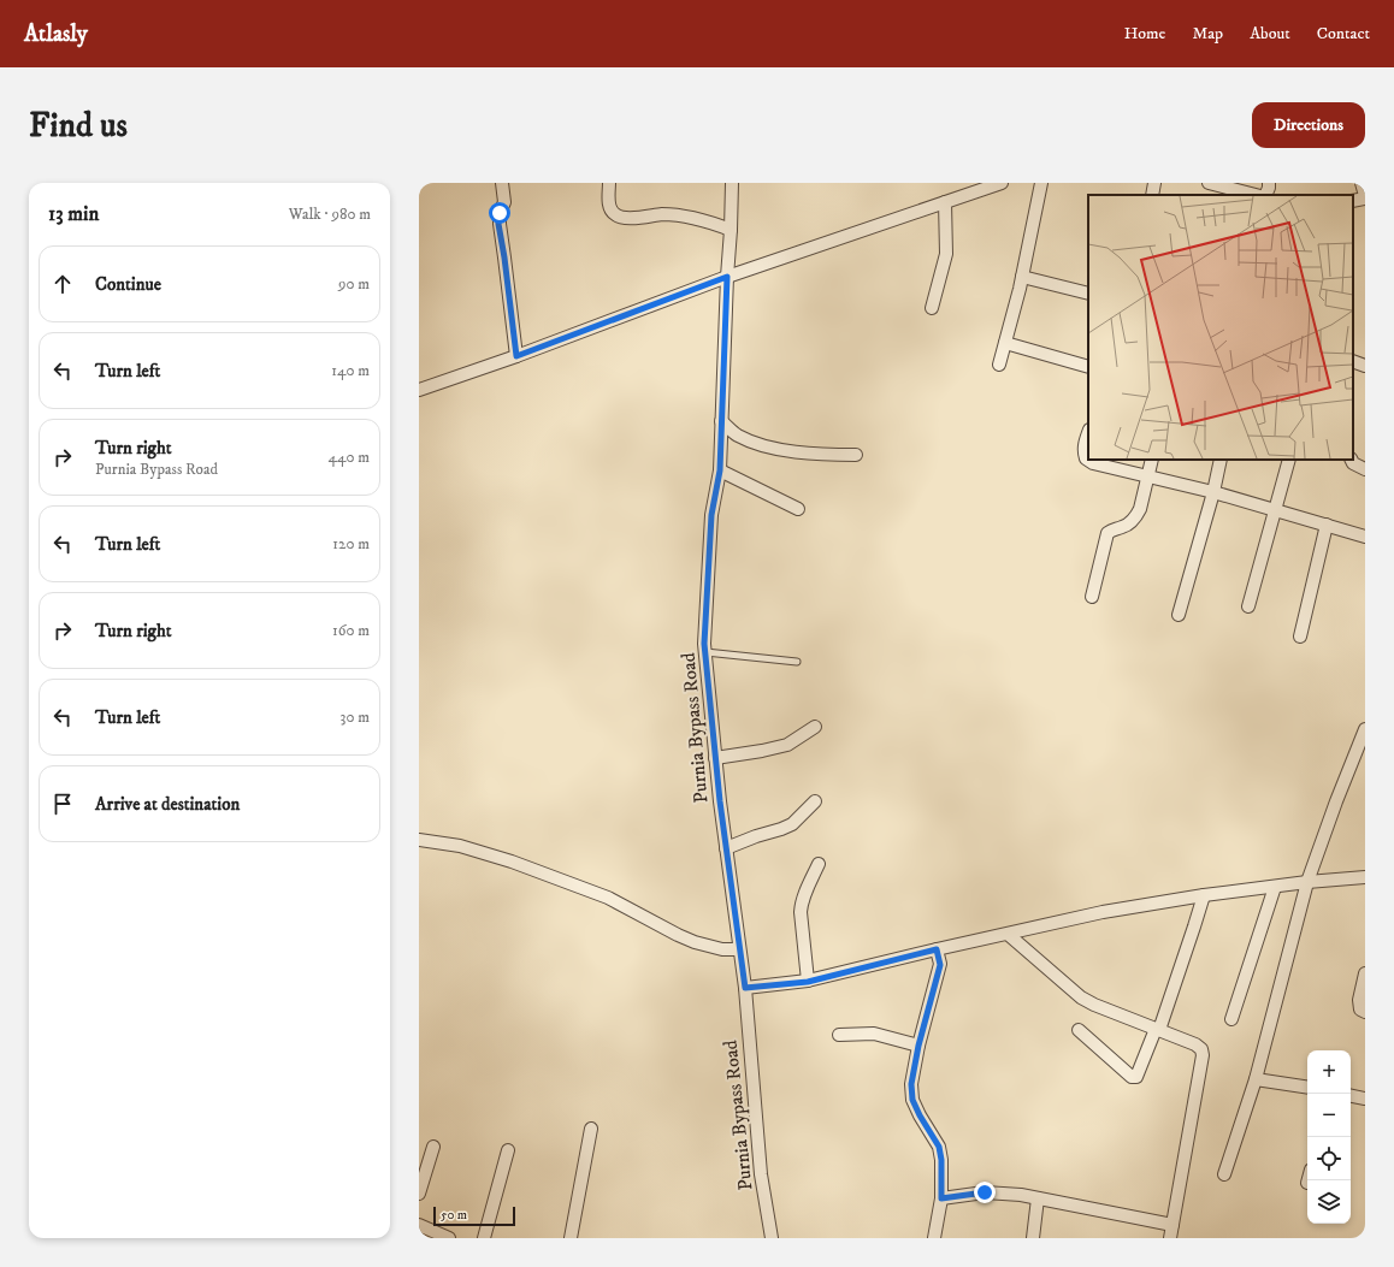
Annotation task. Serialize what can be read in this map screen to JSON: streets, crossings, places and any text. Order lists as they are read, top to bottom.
{
  "streets": {
    "street": ["Purnia Bypass Road"]
  },
  "scale_bar": "50 m",
  "page": {
    "header": "Atlasly",
    "nav": [
      "Home",
      "Map",
      "About",
      "Contact"
    ],
    "buttons": "Directions",
    "title": "Find us",
    "heading": ["13 min", "Walk · 980 m"],
    "list": [
      ["Continue", "90 m"],
      ["Turn left", "140 m"],
      ["Turn right", "Purnia Bypass Road", "440 m"],
      ["Turn left", "120 m"],
      ["Turn right", "160 m"],
      ["Turn left", "30 m"],
      "Arrive at destination"
    ],
    "map_buttons": ["+", "−"],
    "scale": "50 m"
  }
}
